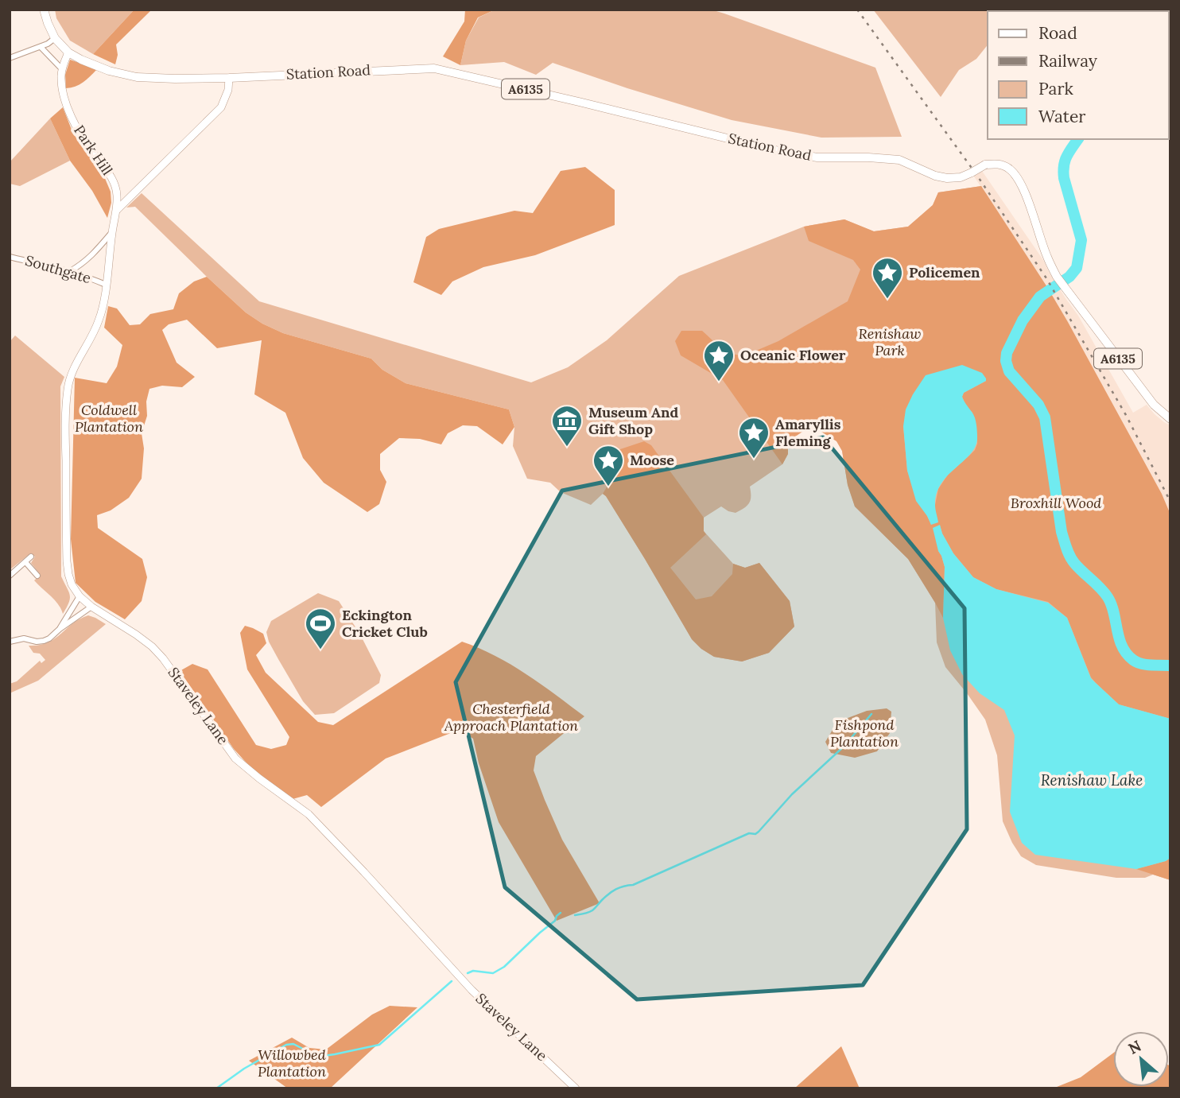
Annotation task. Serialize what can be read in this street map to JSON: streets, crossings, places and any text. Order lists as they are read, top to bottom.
{
  "streets": {
    "main road": [
      "Station Road",
      "A6135",
      "Park Hill",
      "Staveley Lane"
    ],
    "street": ["Southgate"]
  },
  "crossings": [
    ["Station Road", "A6135"],
    ["A6135", "Park Hill"],
    ["Park Hill", "Staveley Lane"],
    ["Southgate", "Staveley Lane"]
  ],
  "water": ["Renishaw Lake"],
  "parks": [
    "Renishaw Park",
    "Coldwell Plantation",
    "Broxhill Wood",
    "Chesterfield Approach Plantation",
    "Fishpond Plantation",
    "Willowbed Plantation"
  ],
  "places": {
    "place": [
      "Policemen",
      "Oceanic Flower",
      "Amaryllis Fleming",
      "Moose"
    ],
    "museum": ["Museum And Gift Shop"],
    "sports": ["Eckington Cricket Club"]
  },
  "legend": [
    "Road",
    "Railway",
    "Park",
    "Water"
  ],
  "north": "top left"
}
